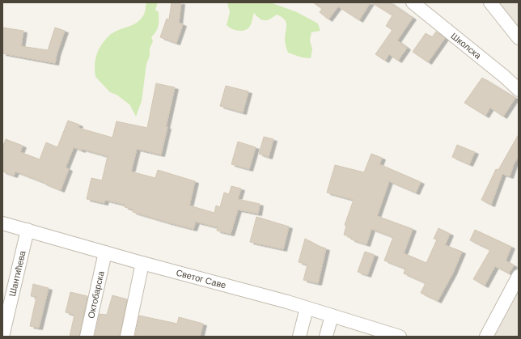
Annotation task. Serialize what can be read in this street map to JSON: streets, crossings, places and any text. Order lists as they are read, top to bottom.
{
  "streets": {
    "street": [
      "Школска",
      "Шантићева",
      "Светог Саве",
      "Октобарска"
    ]
  },
  "crossings": [
    ["Шантићева", "Светог Саве"],
    ["Светог Саве", "Октобарска"]
  ]
}
